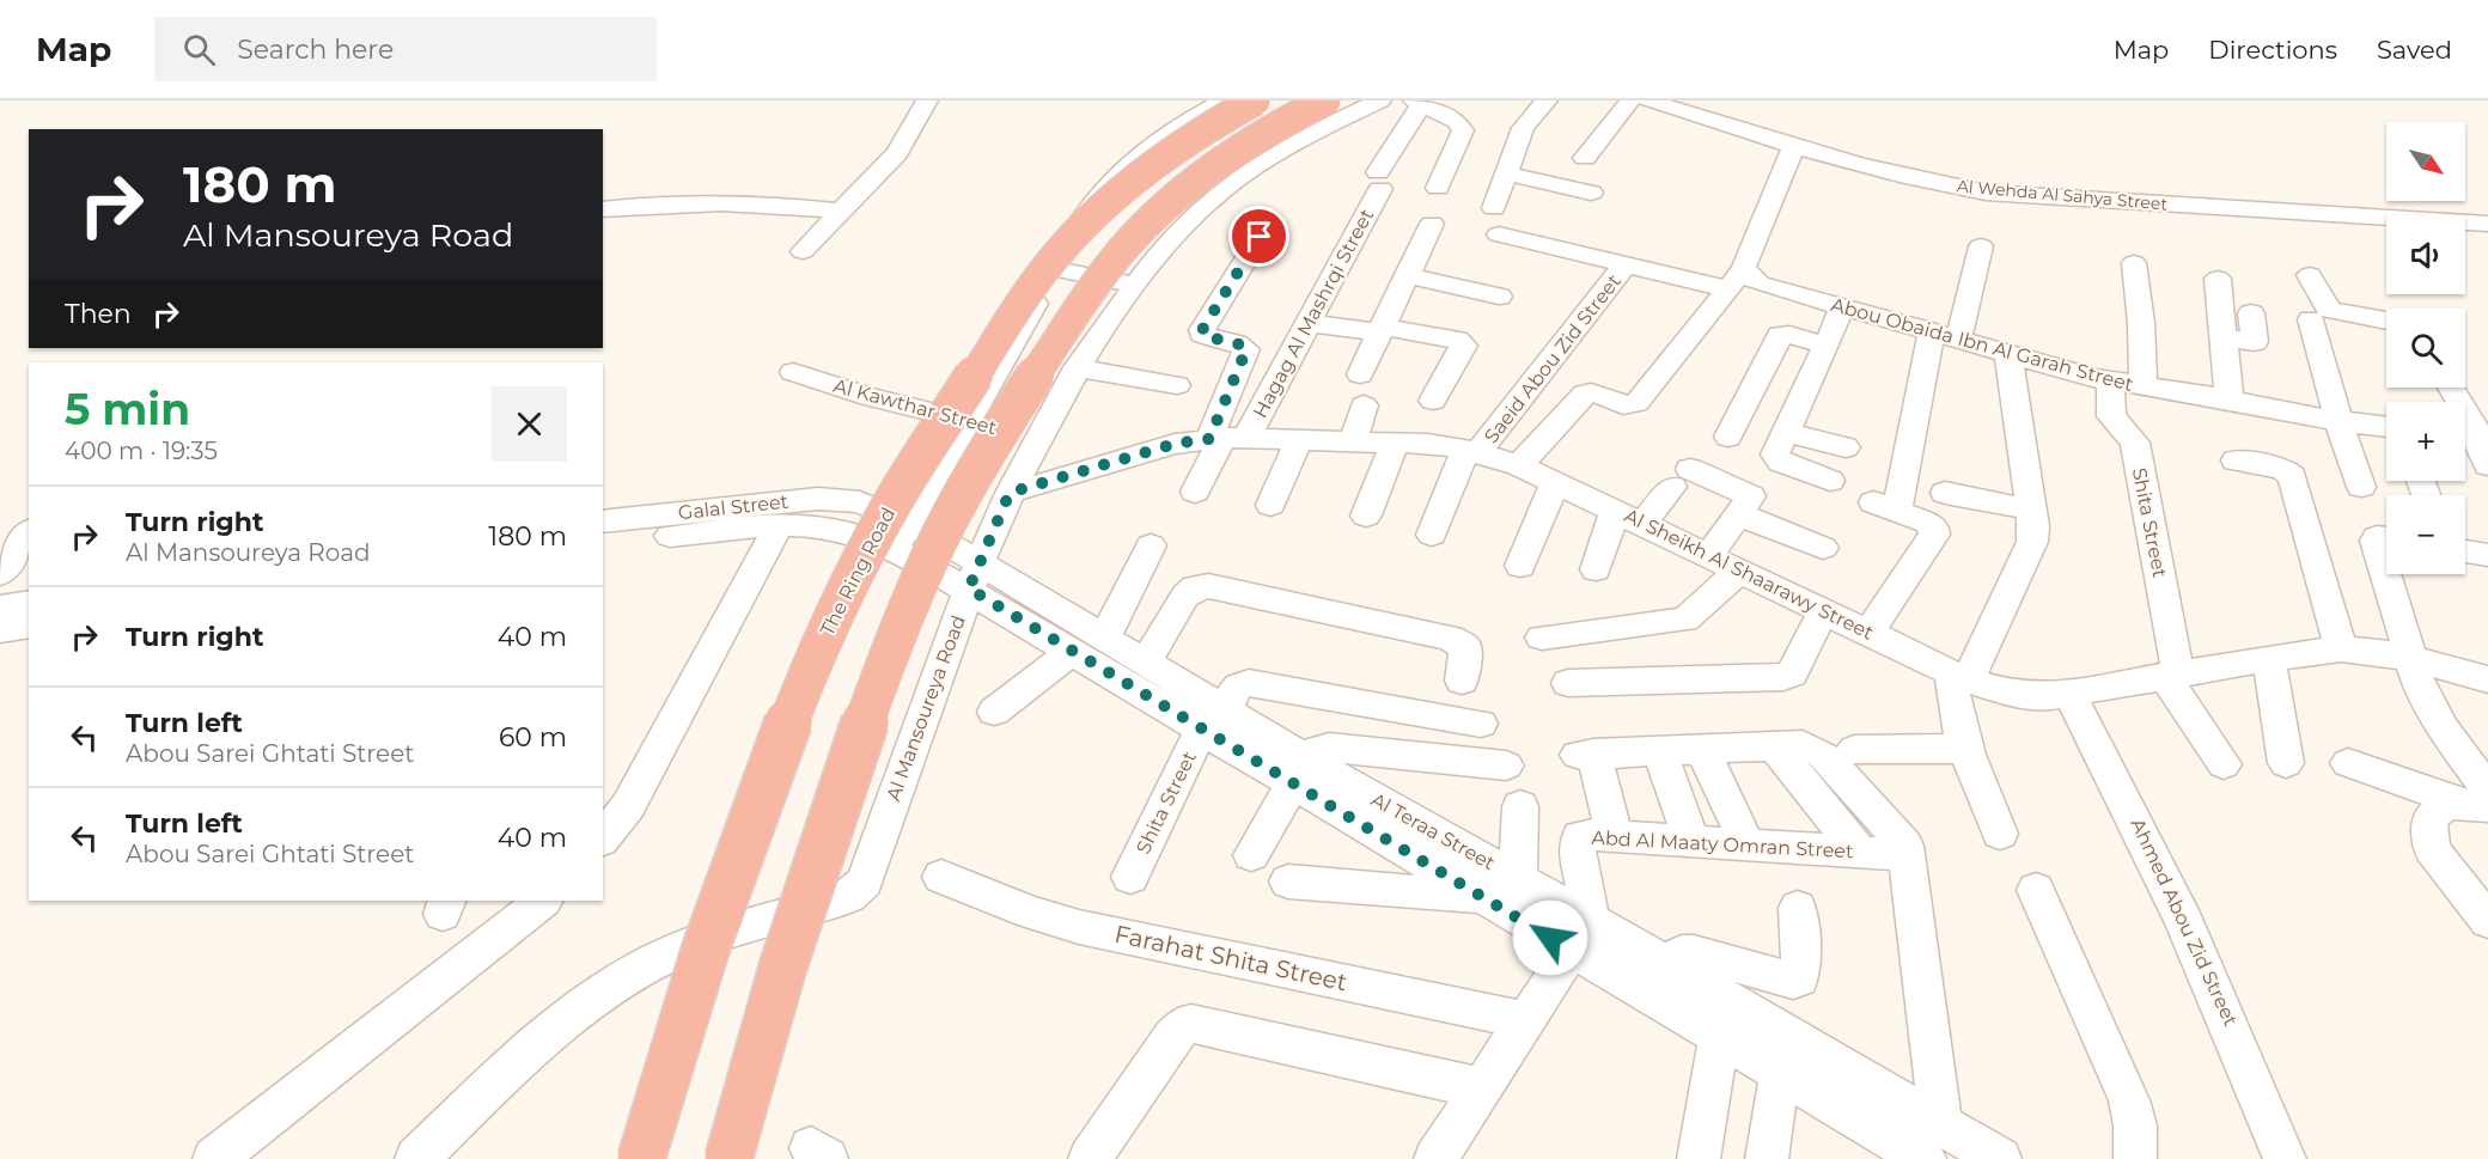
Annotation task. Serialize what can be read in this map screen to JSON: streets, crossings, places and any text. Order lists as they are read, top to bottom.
{
  "streets": {
    "highway": ["The Ring Road"],
    "street": [
      "Al Wehda Al Sahya Street",
      "Hagag Al Mashrqi Street",
      "Abou Obaida Ibn Al Garah Street",
      "Saeid Abou Zid Street",
      "Al Kawthar Street",
      "Galal Street",
      "Shita Street",
      "Al Sheikh Al Shaarawy Street",
      "Al Mansoureya Road",
      "Al Teraa Street",
      "Abd Al Maaty Omran Street",
      "Ahmed Abou Zid Street",
      "Farahat Shita Street"
    ]
  },
  "crossings": [
    ["Hagag Al Mashrqi Street", "Al Sheikh Al Shaarawy Street"],
    ["Abou Obaida Ibn Al Garah Street", "Shita Street"],
    ["Saeid Abou Zid Street", "Al Sheikh Al Shaarawy Street"],
    ["Al Kawthar Street", "Al Mansoureya Road"],
    ["Galal Street", "Al Teraa Street"],
    ["Shita Street", "Al Sheikh Al Shaarawy Street"],
    ["Shita Street", "Al Teraa Street"],
    ["Al Sheikh Al Shaarawy Street", "Al Mansoureya Road"],
    ["Al Sheikh Al Shaarawy Street", "Ahmed Abou Zid Street"],
    ["Al Mansoureya Road", "Al Teraa Street"],
    ["Al Teraa Street", "Abd Al Maaty Omran Street"]
  ],
  "north": "bottom right",
  "page": {
    "header": "Map",
    "search": "Search here",
    "nav": ["Map", "Directions", "Saved"],
    "map_buttons": ["+", "−"],
    "turn": ["180 m", "Al Mansoureya Road"],
    "then": "Then",
    "heading": ["5 min", "400 m · 19:35"],
    "list": [
      {
        "name": "Turn right",
        "note": "Al Mansoureya Road",
        "value": "180 m"
      },
      {
        "name": "Turn right",
        "value": "40 m"
      },
      {
        "name": "Turn left",
        "note": "Abou Sarei Ghtati Street",
        "value": "60 m"
      },
      {
        "name": "Turn left",
        "note": "Abou Sarei Ghtati Street",
        "value": "40 m"
      }
    ]
  }
}
